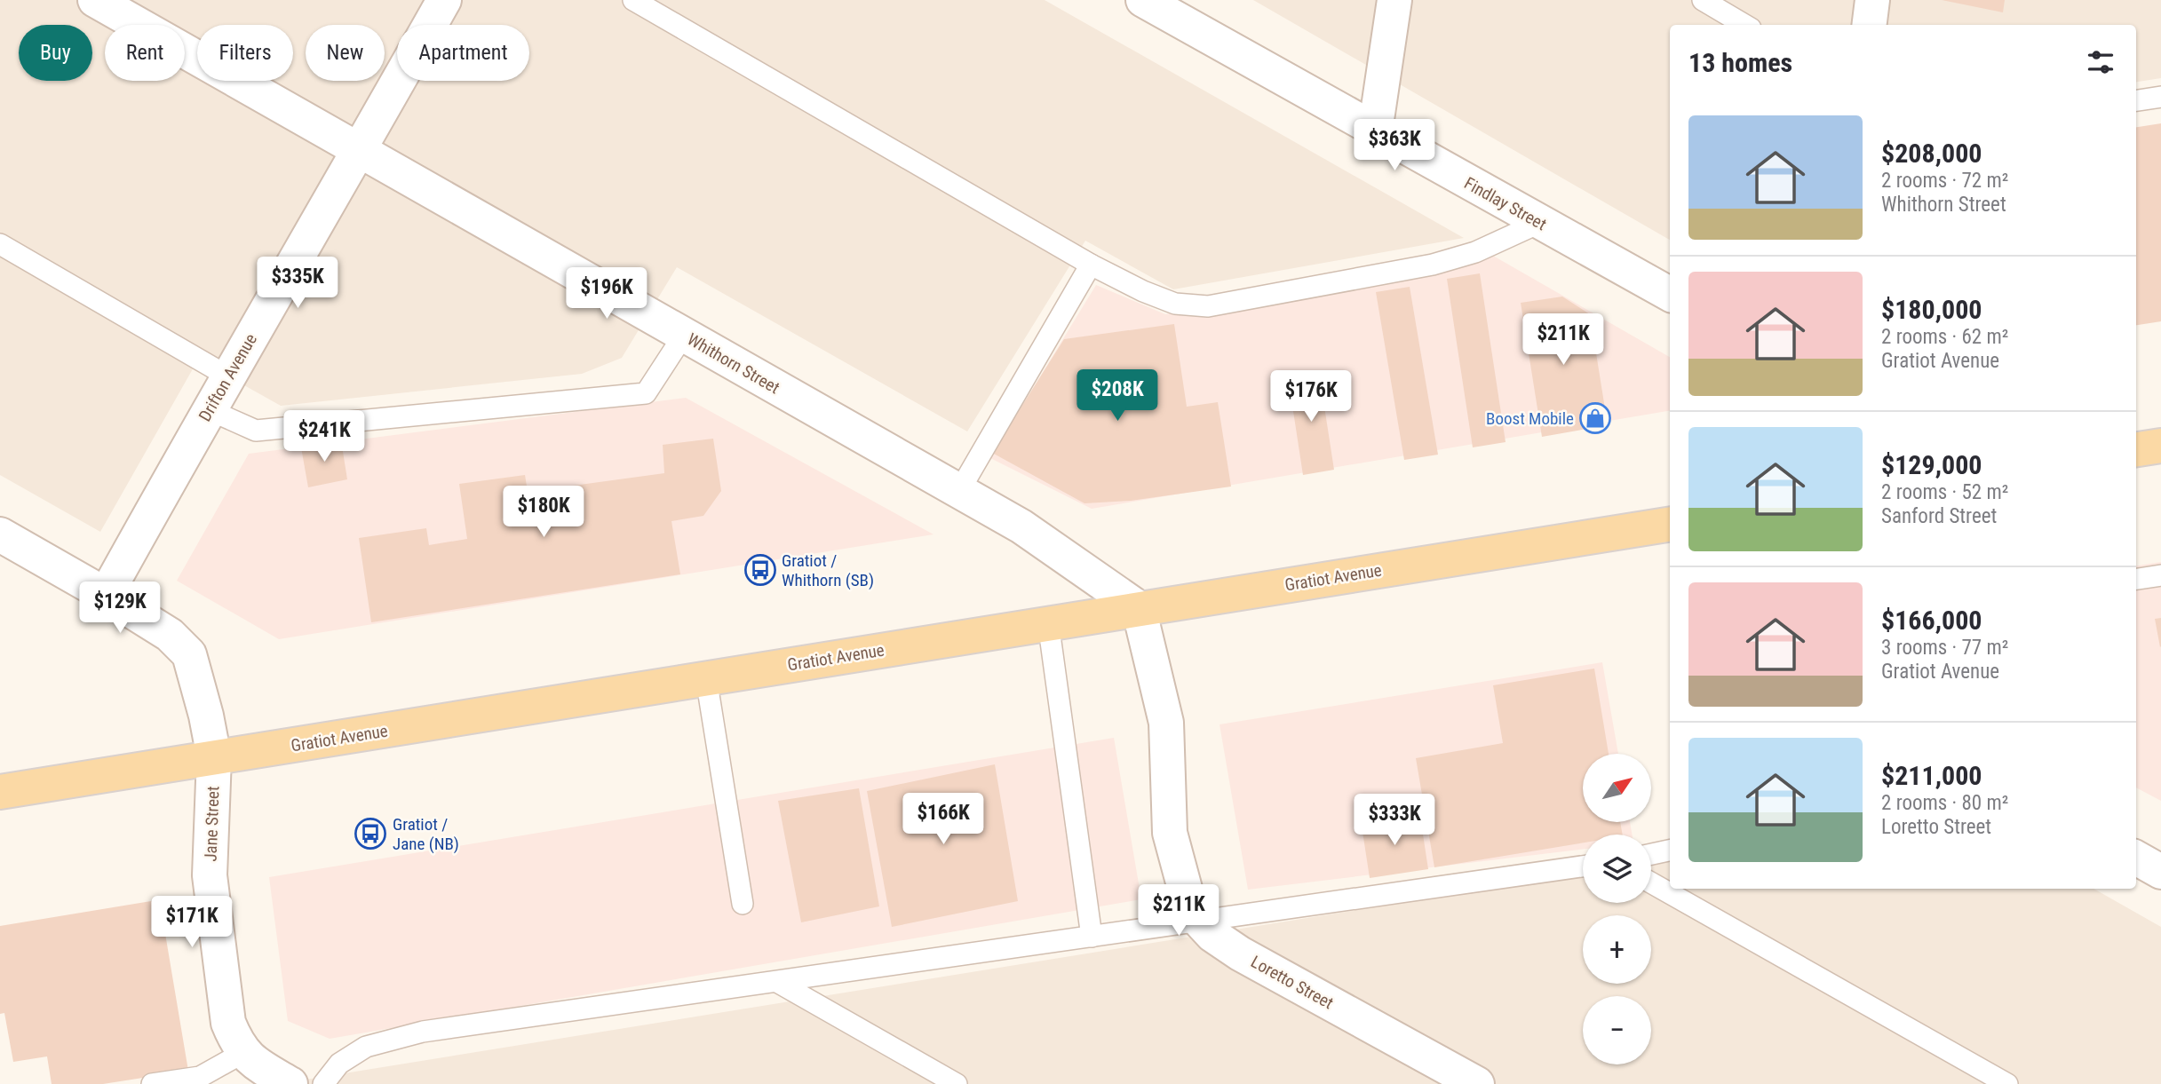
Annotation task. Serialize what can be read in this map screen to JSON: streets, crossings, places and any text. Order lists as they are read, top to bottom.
{
  "streets": {
    "main road": ["Gratiot Avenue"],
    "street": [
      "Findlay Street",
      "Whithorn Street",
      "Drifton Avenue",
      "Jane Street",
      "Loretto Street"
    ]
  },
  "crossings": [
    ["Whithorn Street", "Drifton Avenue"],
    ["Whithorn Street", "Gratiot Avenue"],
    ["Whithorn Street", "Loretto Street"],
    ["Drifton Avenue", "Jane Street"],
    ["Gratiot Avenue", "Jane Street"],
    ["Gratiot Avenue", "Loretto Street"]
  ],
  "places": {
    "shop": ["Boost Mobile"],
    "bus stop": ["Gratiot / Whithorn (SB)", "Gratiot / Jane (NB)"]
  },
  "north": "top right",
  "page": {
    "chip": [
      "Buy",
      "Rent",
      "Filters",
      "New",
      "Apartment"
    ],
    "heading": "13 homes",
    "list": [
      {
        "name": "$208,000",
        "note": "2 rooms · 72 m² · Whithorn Street"
      },
      {
        "name": "$180,000",
        "note": "2 rooms · 62 m² · Gratiot Avenue"
      },
      {
        "name": "$129,000",
        "note": "2 rooms · 52 m² · Sanford Street"
      },
      {
        "name": "$166,000",
        "note": "3 rooms · 77 m² · Gratiot Avenue"
      },
      {
        "name": "$211,000",
        "note": "2 rooms · 80 m² · Loretto Street"
      }
    ],
    "price": [
      "$363K",
      "$335K",
      "$196K",
      "$211K",
      "$208K",
      "$176K",
      "$241K",
      "$180K",
      "$129K",
      "$166K",
      "$333K",
      "$211K",
      "$171K"
    ],
    "map_buttons": ["+", "−"]
  }
}
